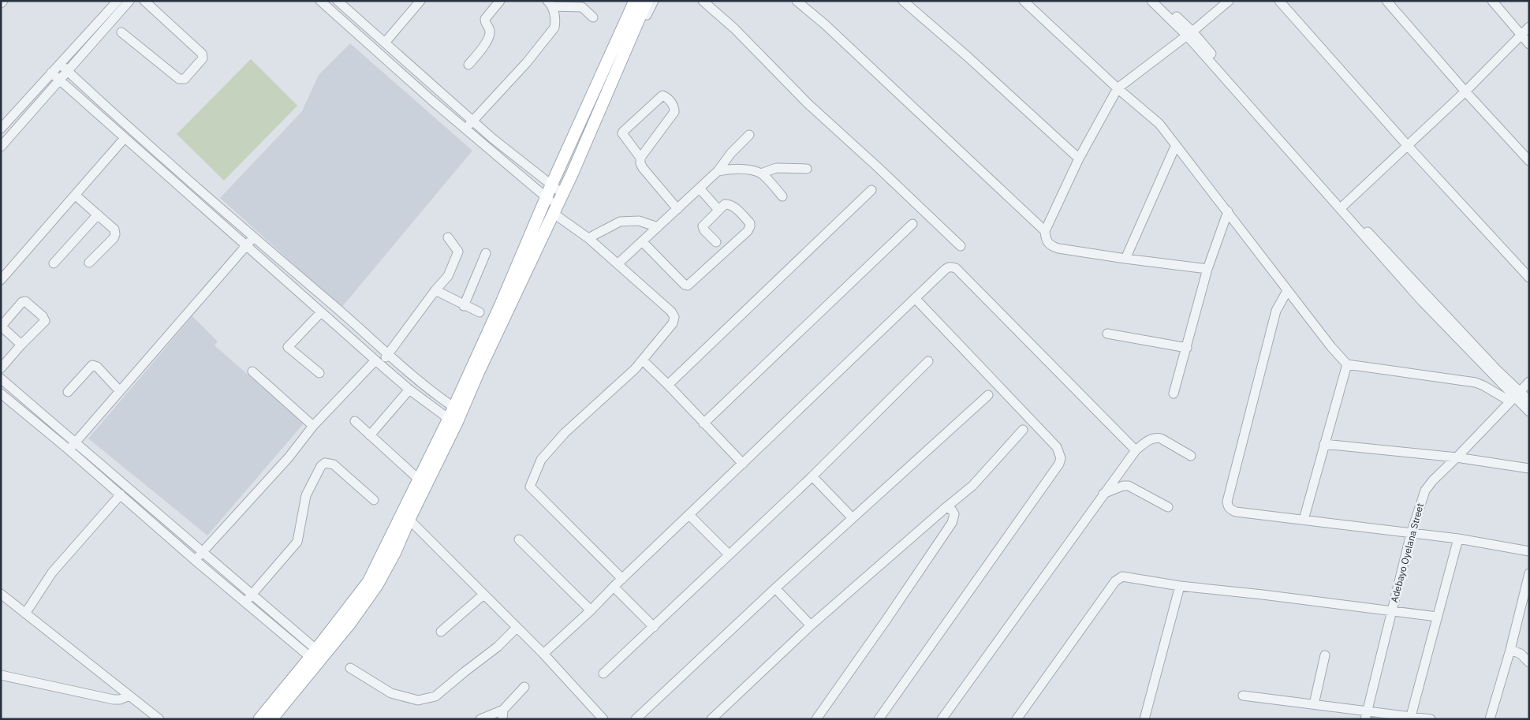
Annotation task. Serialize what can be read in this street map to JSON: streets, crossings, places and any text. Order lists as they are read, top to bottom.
{
  "streets": {
    "street": ["Adebayo Oyelana Street"]
  }
}
